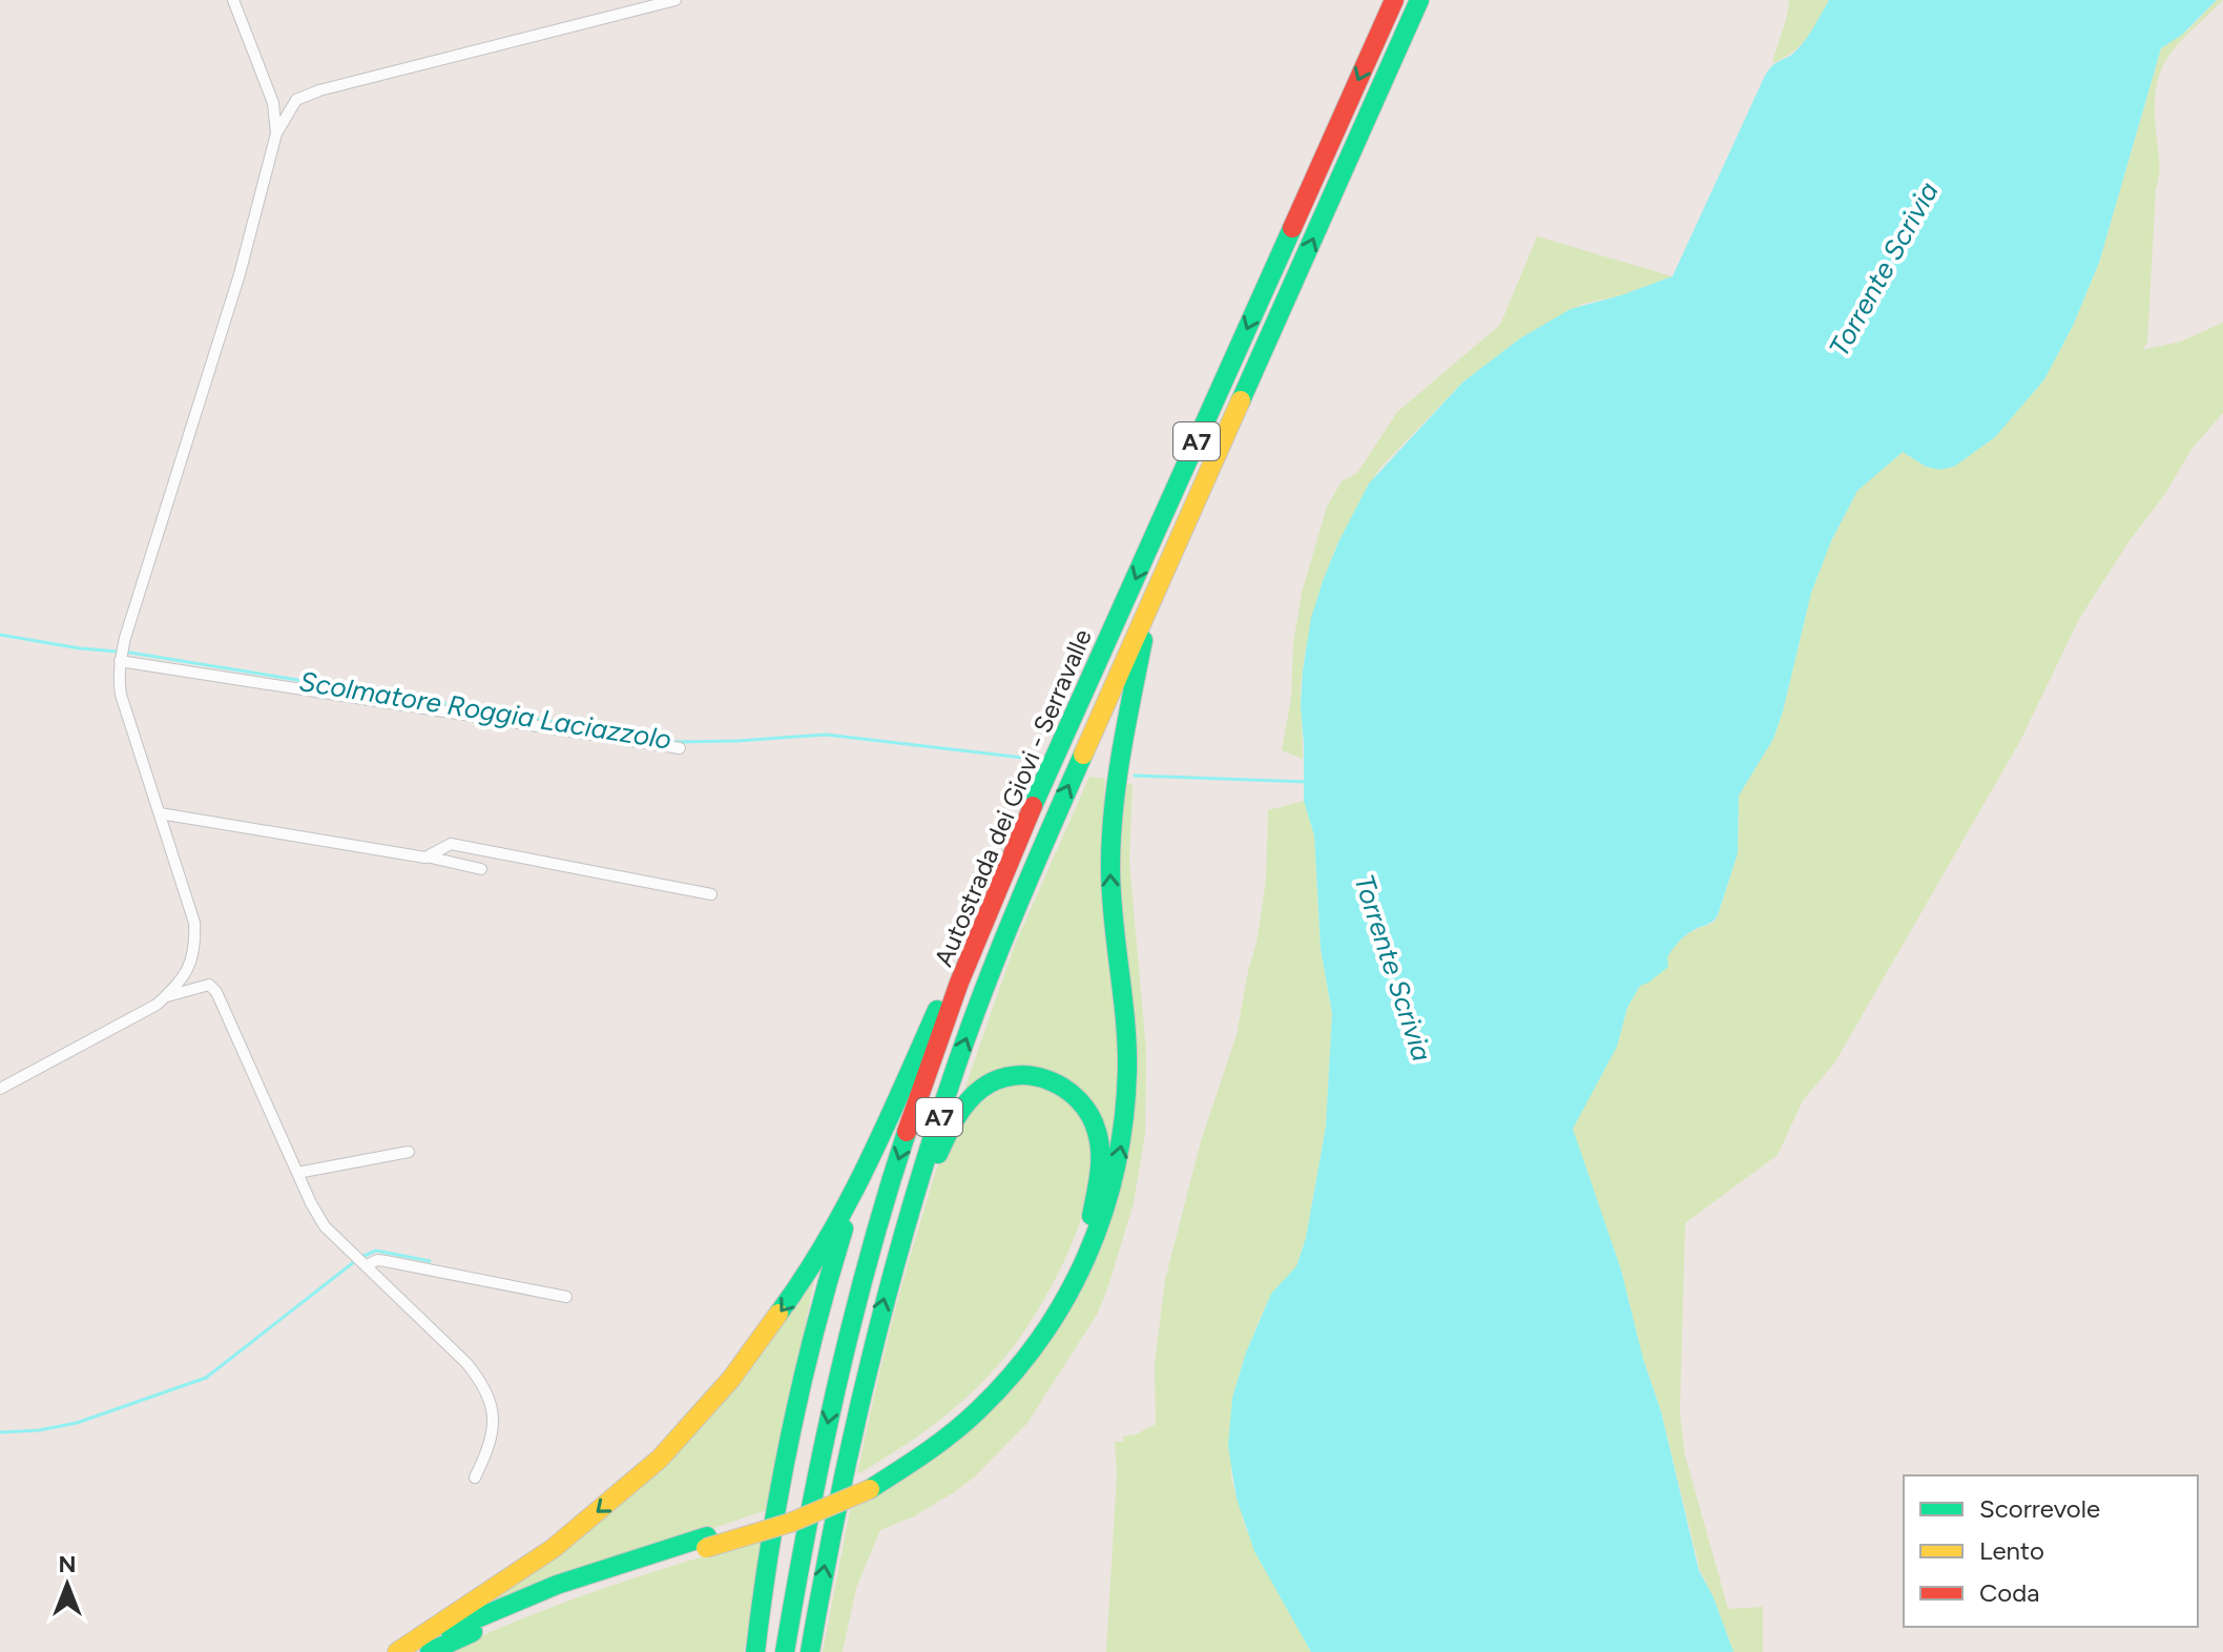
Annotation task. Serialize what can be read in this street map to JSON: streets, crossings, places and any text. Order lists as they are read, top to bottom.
{
  "streets": {
    "highway": ["A7", "Autostrada dei Giovi - Serravalle"]
  },
  "water": ["Torrente Scrivia", "Scolmatore Roggia Laciazzolo"],
  "legend": ["Scorrevole", "Lento", "Coda"],
  "north": "top"
}
